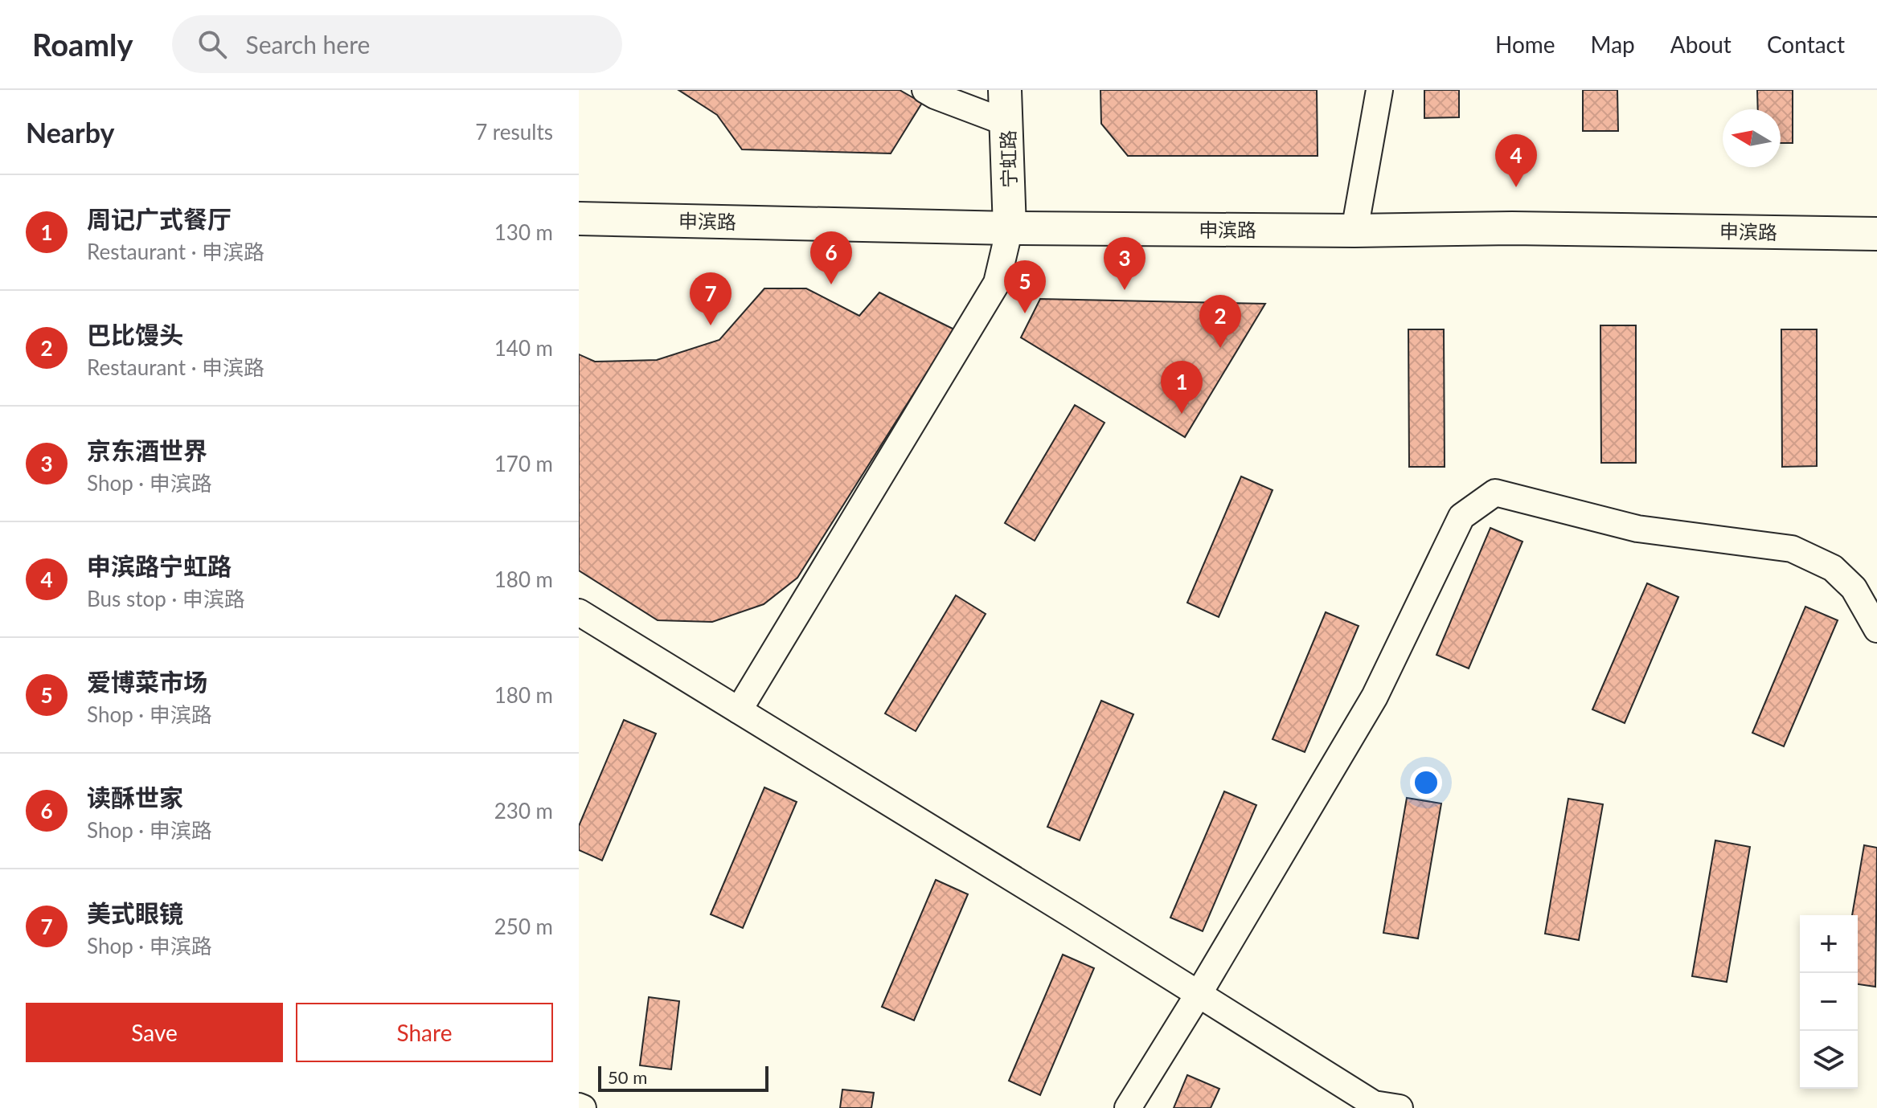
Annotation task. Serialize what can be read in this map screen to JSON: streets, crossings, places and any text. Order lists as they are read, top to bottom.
{
  "streets": {
    "main road": ["宁虹路", "申滨路"]
  },
  "crossings": [
    ["宁虹路", "申滨路"]
  ],
  "scale_bar": "50 m",
  "north": "left",
  "page": {
    "header": "Roamly",
    "search": "Search here",
    "nav": [
      "Home",
      "Map",
      "About",
      "Contact"
    ],
    "heading": ["Nearby", "7 results"],
    "pins": [
      "4",
      "6",
      "3",
      "5",
      "7",
      "2",
      "1"
    ],
    "list": [
      {
        "mark": "1",
        "name": "周记广式餐厅",
        "note": "Restaurant · 申滨路",
        "value": "130 m"
      },
      {
        "mark": "2",
        "name": "巴比馒头",
        "note": "Restaurant · 申滨路",
        "value": "140 m"
      },
      {
        "mark": "3",
        "name": "京东酒世界",
        "note": "Shop · 申滨路",
        "value": "170 m"
      },
      {
        "mark": "4",
        "name": "申滨路宁虹路",
        "note": "Bus stop · 申滨路",
        "value": "180 m"
      },
      {
        "mark": "5",
        "name": "爱博菜市场",
        "note": "Shop · 申滨路",
        "value": "180 m"
      },
      {
        "mark": "6",
        "name": "读酥世家",
        "note": "Shop · 申滨路",
        "value": "230 m"
      },
      {
        "mark": "7",
        "name": "美式眼镜",
        "note": "Shop · 申滨路",
        "value": "250 m"
      }
    ],
    "map_buttons": ["+", "−"],
    "buttons": ["Save", "Share"],
    "scale": "50 m"
  }
}
